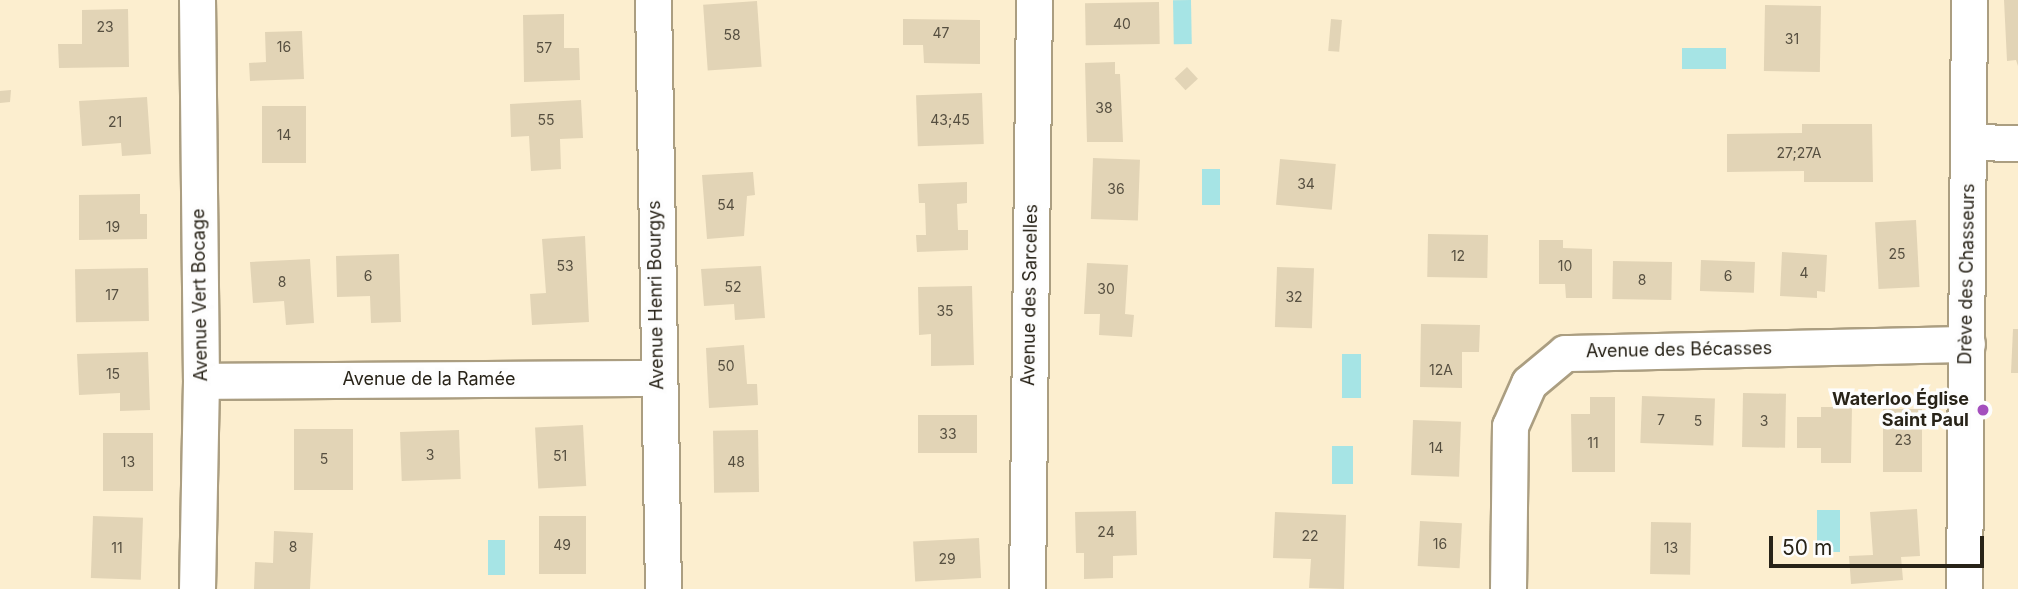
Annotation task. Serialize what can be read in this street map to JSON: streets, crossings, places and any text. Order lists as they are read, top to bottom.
{
  "streets": {
    "street": [
      "Drève des Chasseurs",
      "Avenue Vert Bocage",
      "Avenue Henri Bourgys",
      "Avenue des Sarcelles",
      "Avenue des Bécasses",
      "Avenue de la Ramée"
    ]
  },
  "crossings": [
    ["Drève des Chasseurs", "Avenue des Bécasses"],
    ["Avenue Vert Bocage", "Avenue de la Ramée"],
    ["Avenue Henri Bourgys", "Avenue de la Ramée"]
  ],
  "places": ["Waterloo Église Saint Paul"],
  "house_numbers": [
    "40",
    "23",
    "47",
    "58",
    "31",
    "16",
    "57",
    "38",
    "55",
    "43;45",
    "21",
    "14",
    "27;27A",
    "34",
    "36",
    "54",
    "19",
    "25",
    "12",
    "53",
    "10",
    "4",
    "6",
    "6",
    "8",
    "8",
    "52",
    "30",
    "17",
    "32",
    "35",
    "50",
    "12A",
    "15",
    "7",
    "5",
    "3",
    "33",
    "23",
    "11",
    "14",
    "3",
    "51",
    "5",
    "13",
    "48",
    "24",
    "22",
    "16",
    "49",
    "8",
    "11",
    "13",
    "29"
  ],
  "scale_bar": "50 m"
}
